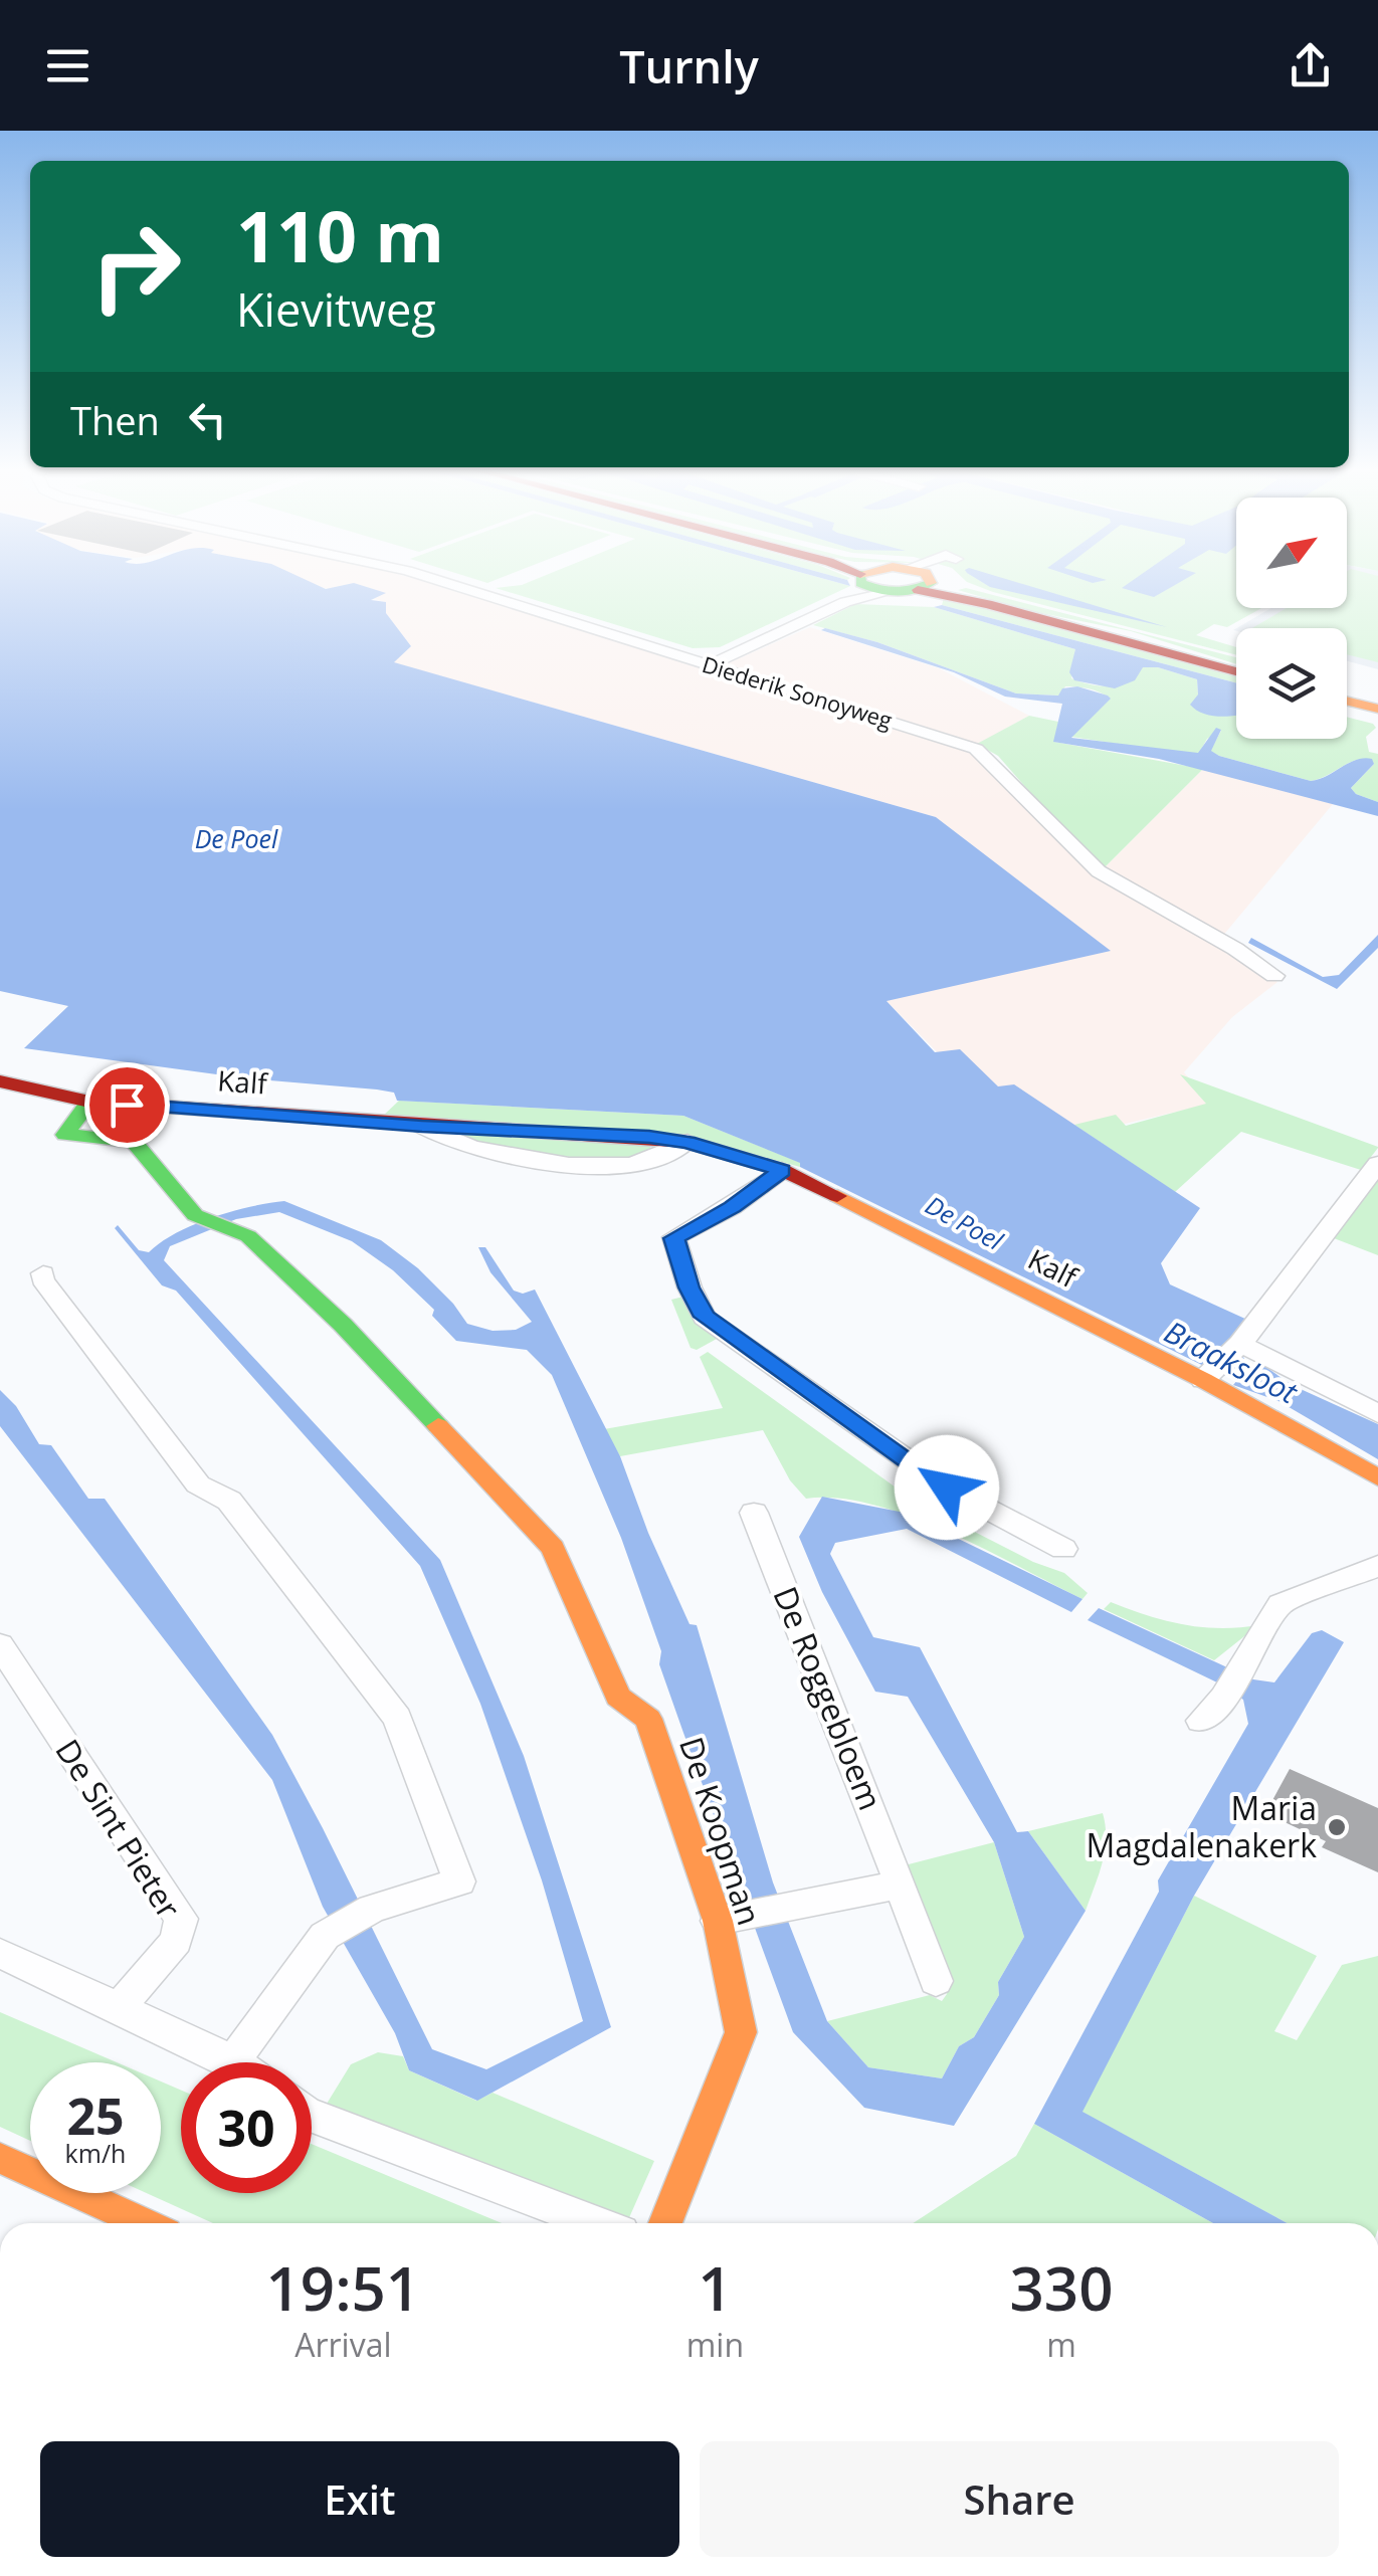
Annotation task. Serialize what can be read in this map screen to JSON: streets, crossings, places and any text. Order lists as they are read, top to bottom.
{
  "streets": {
    "street": [
      "Diederik Sonoyweg",
      "Kalf",
      "De Roggebloem",
      "De Sint Pieter",
      "De Koopman"
    ]
  },
  "crossings": [
    ["Kalf", "De Koopman"]
  ],
  "water": ["De Poel", "Braaksloot"],
  "places": ["Maria Magdalenakerk"],
  "north": "top right",
  "page": {
    "header": "Turnly",
    "turn": ["110 m", "Kievitweg"],
    "then": "Then",
    "speed": "25 km/h",
    "limit": "30",
    "eta": [
      "19:51",
      "Arrival",
      "1",
      "min",
      "330",
      "m"
    ],
    "buttons": ["Exit", "Share"]
  }
}
